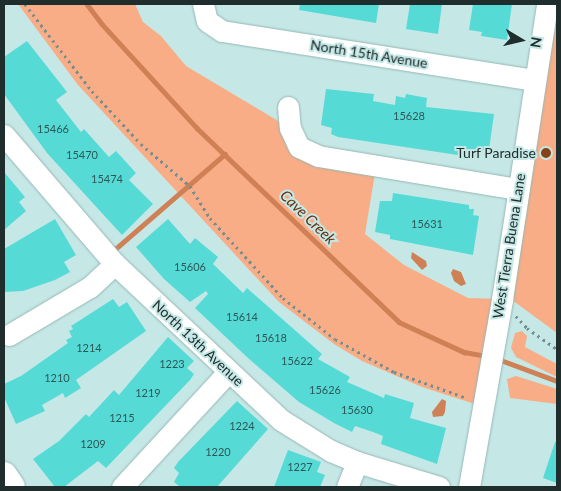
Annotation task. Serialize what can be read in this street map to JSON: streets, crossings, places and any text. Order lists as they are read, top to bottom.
{
  "streets": {
    "street": ["North 15th Avenue", "West Tierra Buena Lane", "North 13th Avenue"]
  },
  "crossings": [
    ["North 15th Avenue", "West Tierra Buena Lane"]
  ],
  "water": ["Cave Creek"],
  "places": ["Turf Paradise"],
  "house_numbers": [
    "15628",
    "15466",
    "15470",
    "15474",
    "15631",
    "15606",
    "15614",
    "15618",
    "1214",
    "15622",
    "1223",
    "1210",
    "15626",
    "1219",
    "15630",
    "1215",
    "1224",
    "1209",
    "1220",
    "1227"
  ],
  "north": "right"
}
